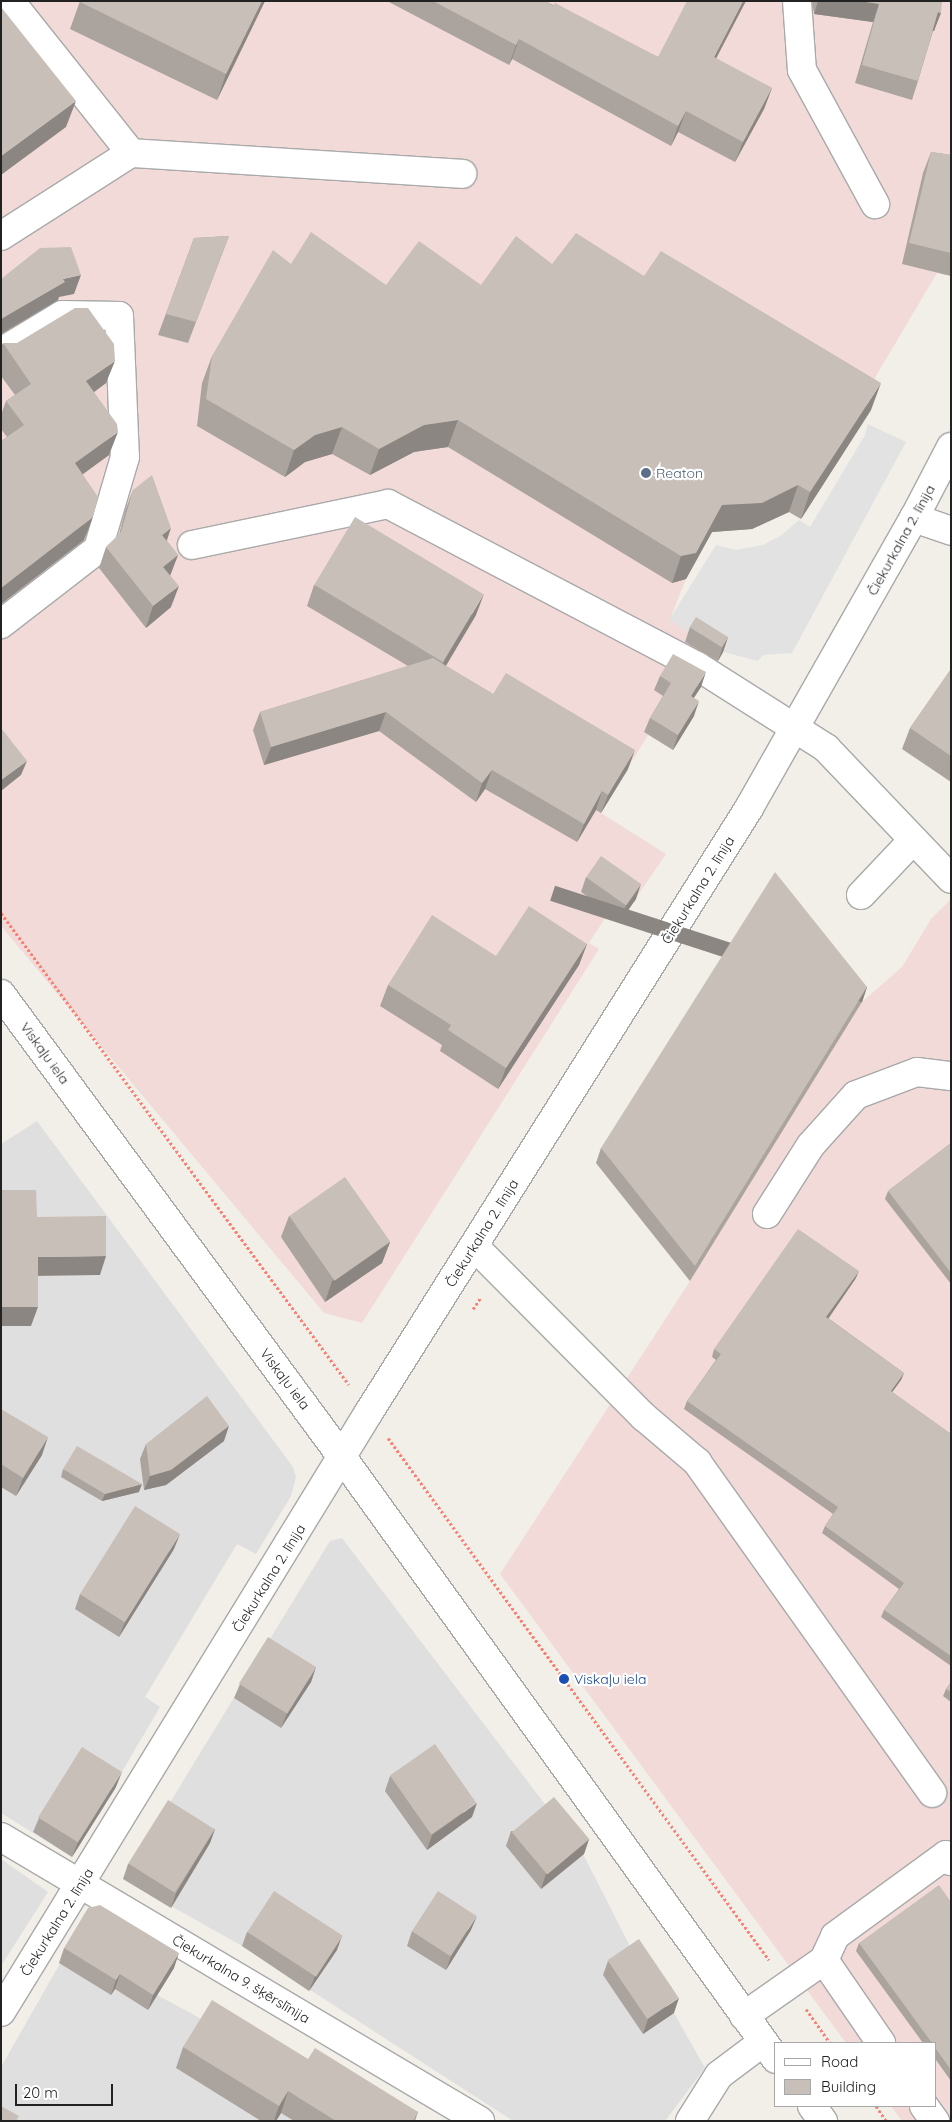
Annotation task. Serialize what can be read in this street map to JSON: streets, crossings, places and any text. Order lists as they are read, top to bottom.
{
  "streets": {
    "street": ["Čiekurkalna 2. līnija", "Viskaļu iela", "Čiekurkalna 9. šķērslīnija"]
  },
  "crossings": [
    ["Čiekurkalna 2. līnija", "Viskaļu iela"],
    ["Čiekurkalna 2. līnija", "Čiekurkalna 9. šķērslīnija"]
  ],
  "places": ["Reaton", "Viskaļu iela"],
  "legend": ["Road", "Building"],
  "scale_bar": "20 m"
}
